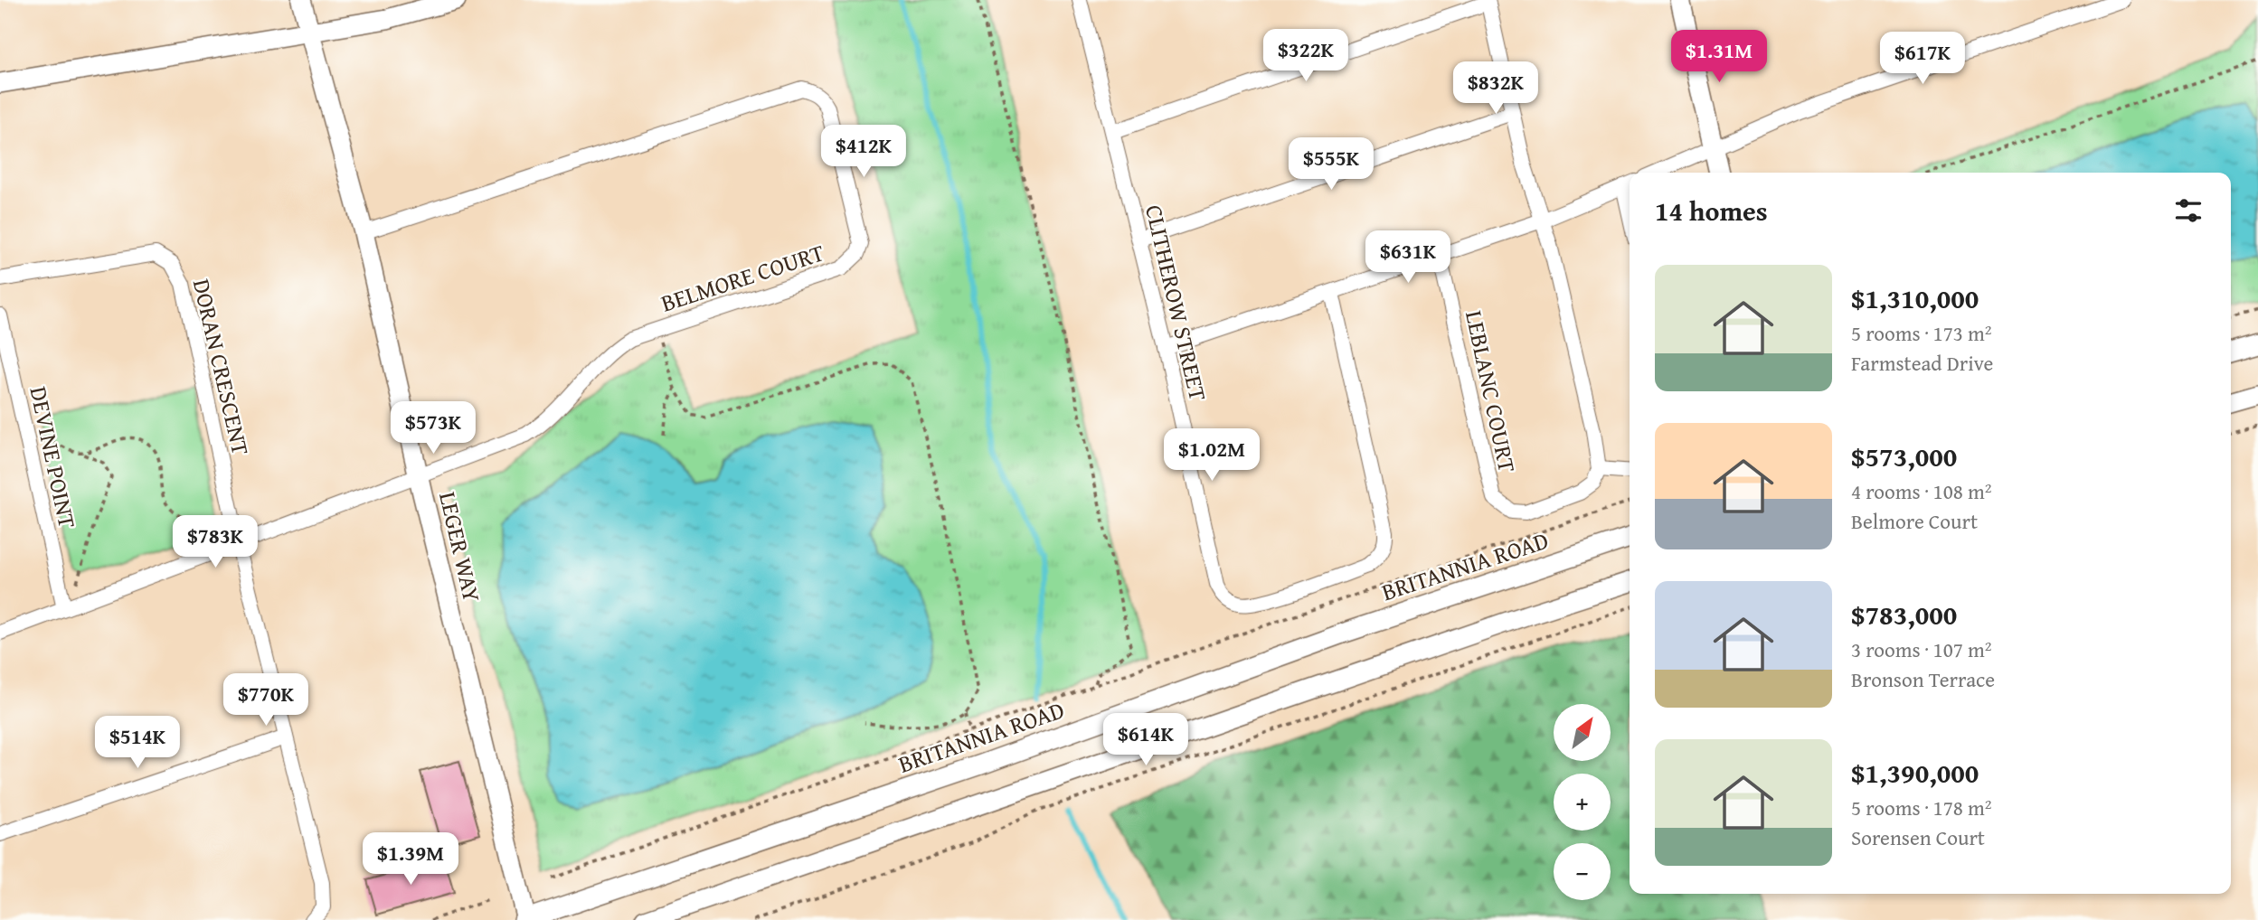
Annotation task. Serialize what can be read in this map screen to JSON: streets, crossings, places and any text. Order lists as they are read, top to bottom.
{
  "streets": {
    "main road": ["LEGER WAY", "BRITANNIA ROAD"],
    "street": [
      "BELMORE COURT",
      "CLITHEROW STREET",
      "DORAN CRESCENT",
      "LEBLANC COURT",
      "DEVINE POINT"
    ]
  },
  "crossings": [
    ["BELMORE COURT", "DORAN CRESCENT"],
    ["BELMORE COURT", "DEVINE POINT"],
    ["BELMORE COURT", "LEGER WAY"],
    ["LEGER WAY", "BRITANNIA ROAD"]
  ],
  "north": "top right",
  "page": {
    "price": [
      "$322K",
      "$1.31M",
      "$617K",
      "$832K",
      "$412K",
      "$555K",
      "$631K",
      "$573K",
      "$1.02M",
      "$783K",
      "$770K",
      "$614K",
      "$514K",
      "$1.39M"
    ],
    "heading": "14 homes",
    "list": [
      {
        "name": "$1,310,000",
        "note": "5 rooms · 173 m² · Farmstead Drive"
      },
      {
        "name": "$573,000",
        "note": "4 rooms · 108 m² · Belmore Court"
      },
      {
        "name": "$783,000",
        "note": "3 rooms · 107 m² · Bronson Terrace"
      },
      {
        "name": "$1,390,000",
        "note": "5 rooms · 178 m² · Sorensen Court"
      }
    ],
    "map_buttons": ["+", "−"]
  }
}
